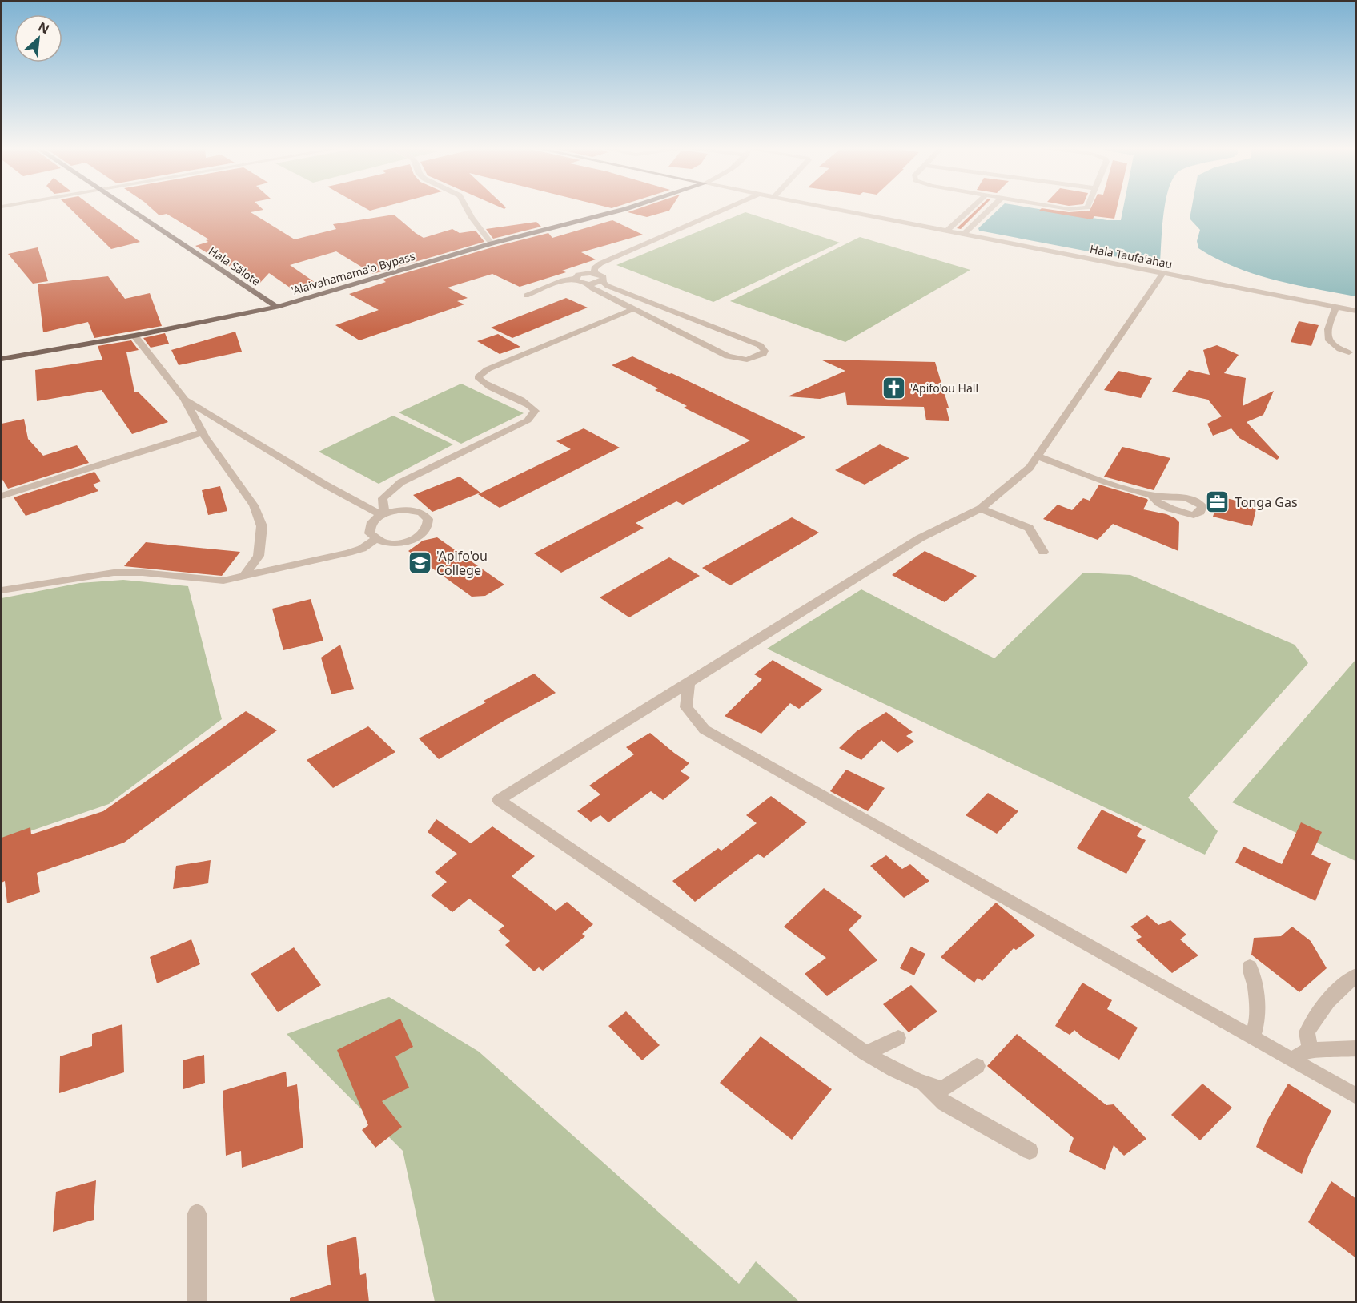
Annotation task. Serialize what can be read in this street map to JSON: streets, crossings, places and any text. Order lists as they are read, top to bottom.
{
  "streets": {
    "main road": ["Hala Sālote", "'Alaivahamama'o Bypass"],
    "street": ["Hala Taufa'ahau"]
  },
  "crossings": [
    ["Hala Sālote", "'Alaivahamama'o Bypass"]
  ],
  "places": {
    "church": ["'Apifo'ou Hall"],
    "office": ["Tonga Gas"],
    "school or university": ["'Apifo'ou College"]
  },
  "north": "top right"
}
